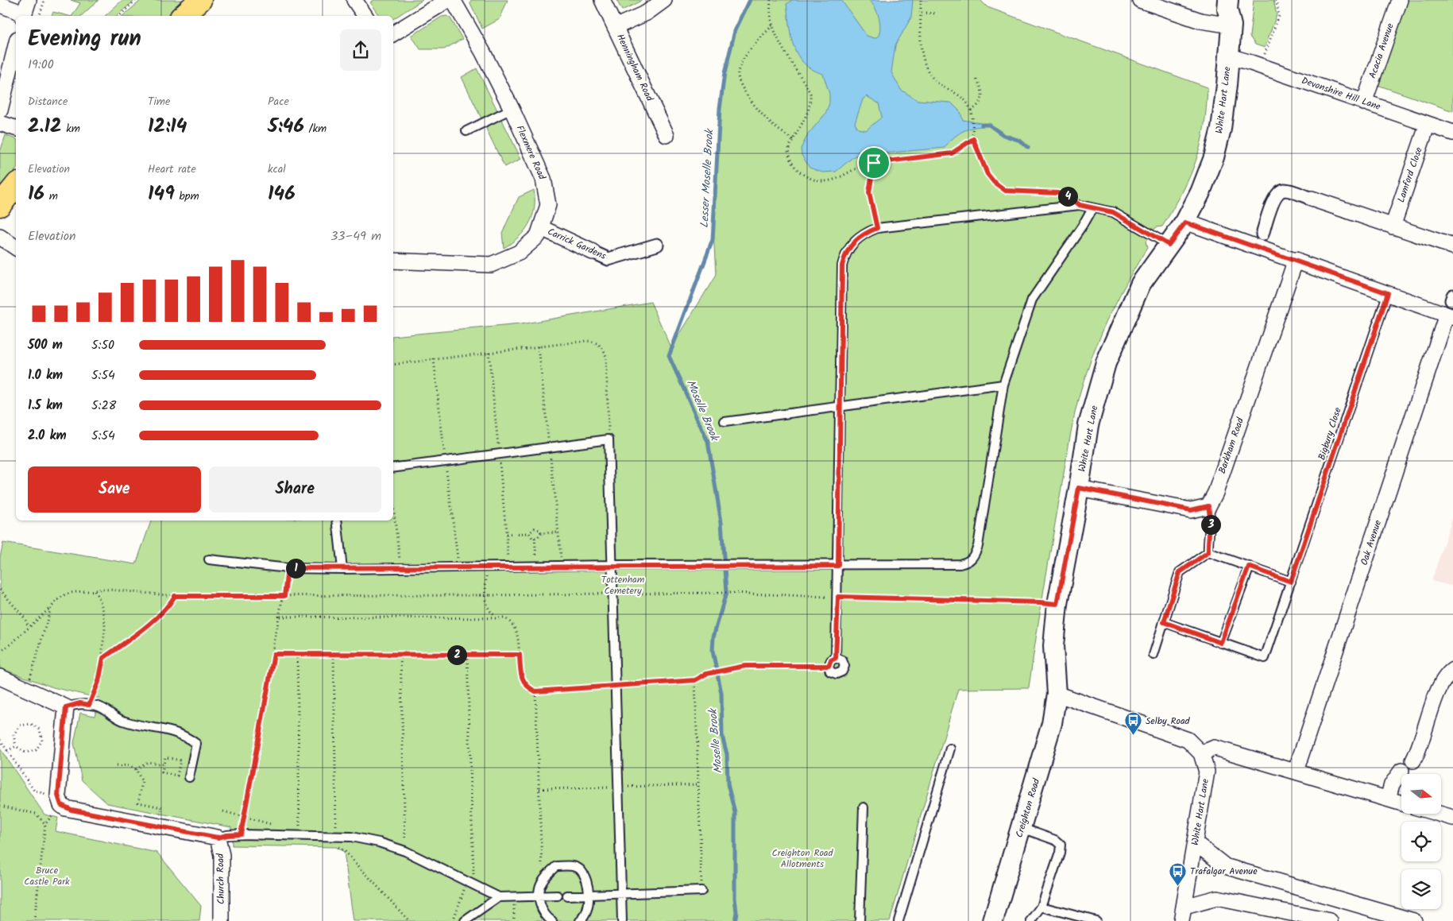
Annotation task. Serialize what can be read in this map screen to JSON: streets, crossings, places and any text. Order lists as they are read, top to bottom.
{
  "streets": {
    "street": [
      "Acacia Avenue",
      "Henningham Road",
      "Devonshire Hill Lane",
      "White Hart Lane",
      "Flexmere Road",
      "Lamford Close",
      "Carrick Gardens",
      "Barkham Road",
      "Oak Avenue",
      "Creighton Road",
      "Church Road"
    ],
    "lane": ["Bigbury Close"]
  },
  "crossings": [
    ["Acacia Avenue", "Devonshire Hill Lane"],
    ["Devonshire Hill Lane", "White Hart Lane"],
    ["Devonshire Hill Lane", "Lamford Close"],
    ["White Hart Lane", "Creighton Road"],
    ["Flexmere Road", "Carrick Gardens"]
  ],
  "water": ["Lesser Moselle Brook", "Moselle Brook"],
  "parks": ["Tottenham Cemetery", "Creighton Road Allotments", "Bruce Castle Park"],
  "places": {
    "bus stop": ["Selby Road", "Trafalgar Avenue"]
  },
  "north": "right",
  "page": {
    "heading": ["Evening run", "19:00"],
    "stats": [
      ["Distance", "2.12 km"],
      ["Time", "12:14"],
      ["Pace", "5:46 /km"],
      ["Elevation", "16 m"],
      ["Heart rate", "149 bpm"],
      ["kcal", "146"]
    ],
    "pins": [
      "4",
      "3",
      "1",
      "2"
    ],
    "chart": ["Elevation", "33–49 m"],
    "list": [
      {
        "name": "500 m",
        "note": "5:50"
      },
      {
        "name": "1.0 km",
        "note": "5:54"
      },
      {
        "name": "1.5 km",
        "note": "5:28"
      },
      {
        "name": "2.0 km",
        "note": "5:54"
      }
    ],
    "buttons": ["Save", "Share"]
  }
}
